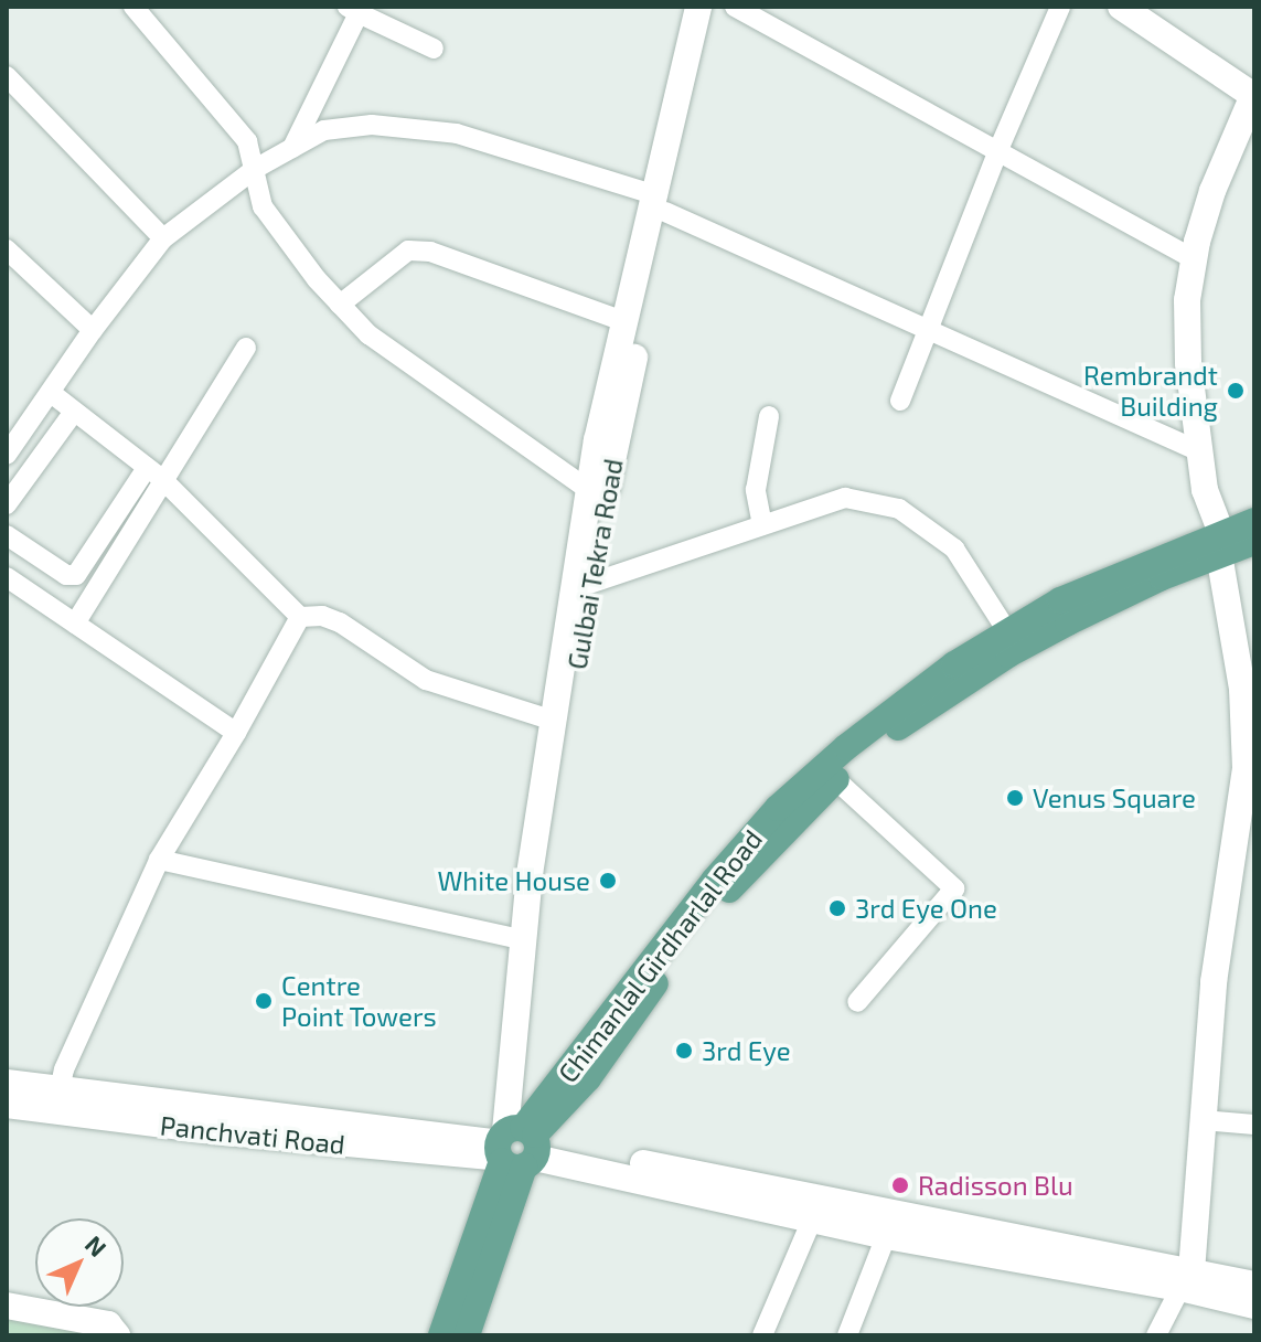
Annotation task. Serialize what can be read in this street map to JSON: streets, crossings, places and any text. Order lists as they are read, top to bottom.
{
  "streets": {
    "main road": ["Gulbai Tekra Road", "Chimanlal Girdharlal Road", "Panchvati Road"]
  },
  "crossings": [
    ["Gulbai Tekra Road", "Chimanlal Girdharlal Road"],
    ["Gulbai Tekra Road", "Panchvati Road"],
    ["Chimanlal Girdharlal Road", "Panchvati Road"]
  ],
  "places": [
    "Rembrandt Building",
    "Venus Square",
    "White House",
    "3rd Eye One",
    "Centre Point Towers",
    "3rd Eye",
    "Radisson Blu"
  ],
  "north": "top right"
}
